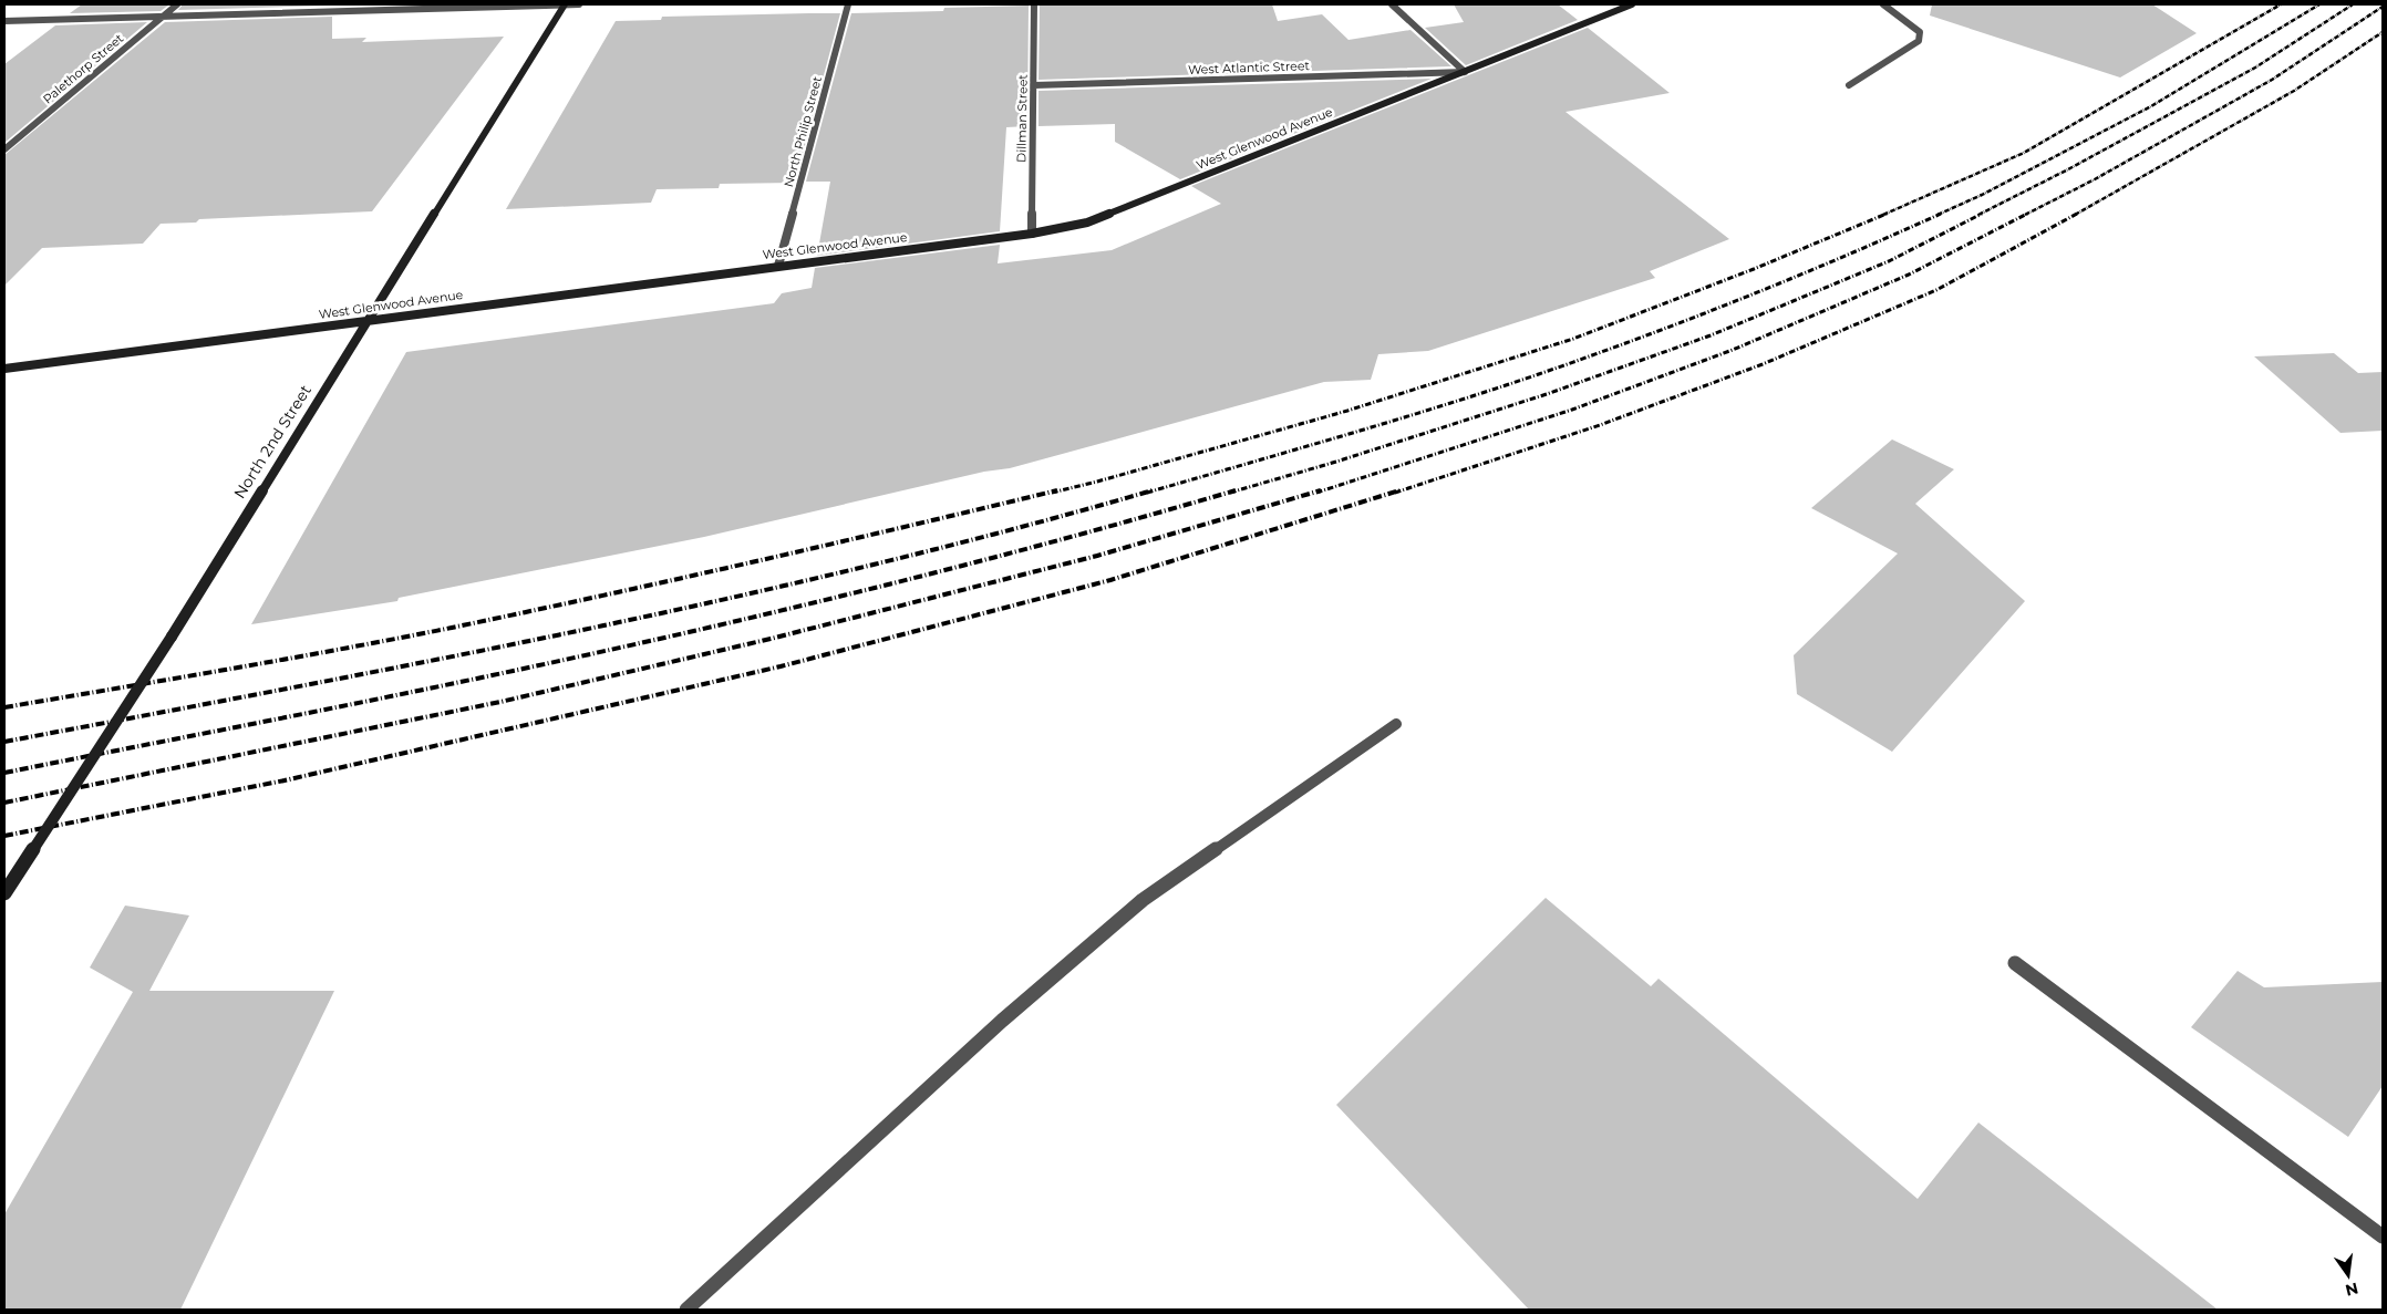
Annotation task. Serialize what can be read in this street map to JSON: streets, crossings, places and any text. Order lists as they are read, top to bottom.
{
  "streets": {
    "main road": ["West Glenwood Avenue", "North 2nd Street"],
    "street": [
      "West Atlantic Street",
      "Palethorp Street",
      "Dillman Street",
      "North Philip Street"
    ]
  },
  "crossings": [
    ["West Atlantic Street", "Dillman Street"],
    ["West Atlantic Street", "West Glenwood Avenue"],
    ["Dillman Street", "West Glenwood Avenue"],
    ["North Philip Street", "West Glenwood Avenue"],
    ["West Glenwood Avenue", "North 2nd Street"]
  ],
  "north": "bottom"
}
